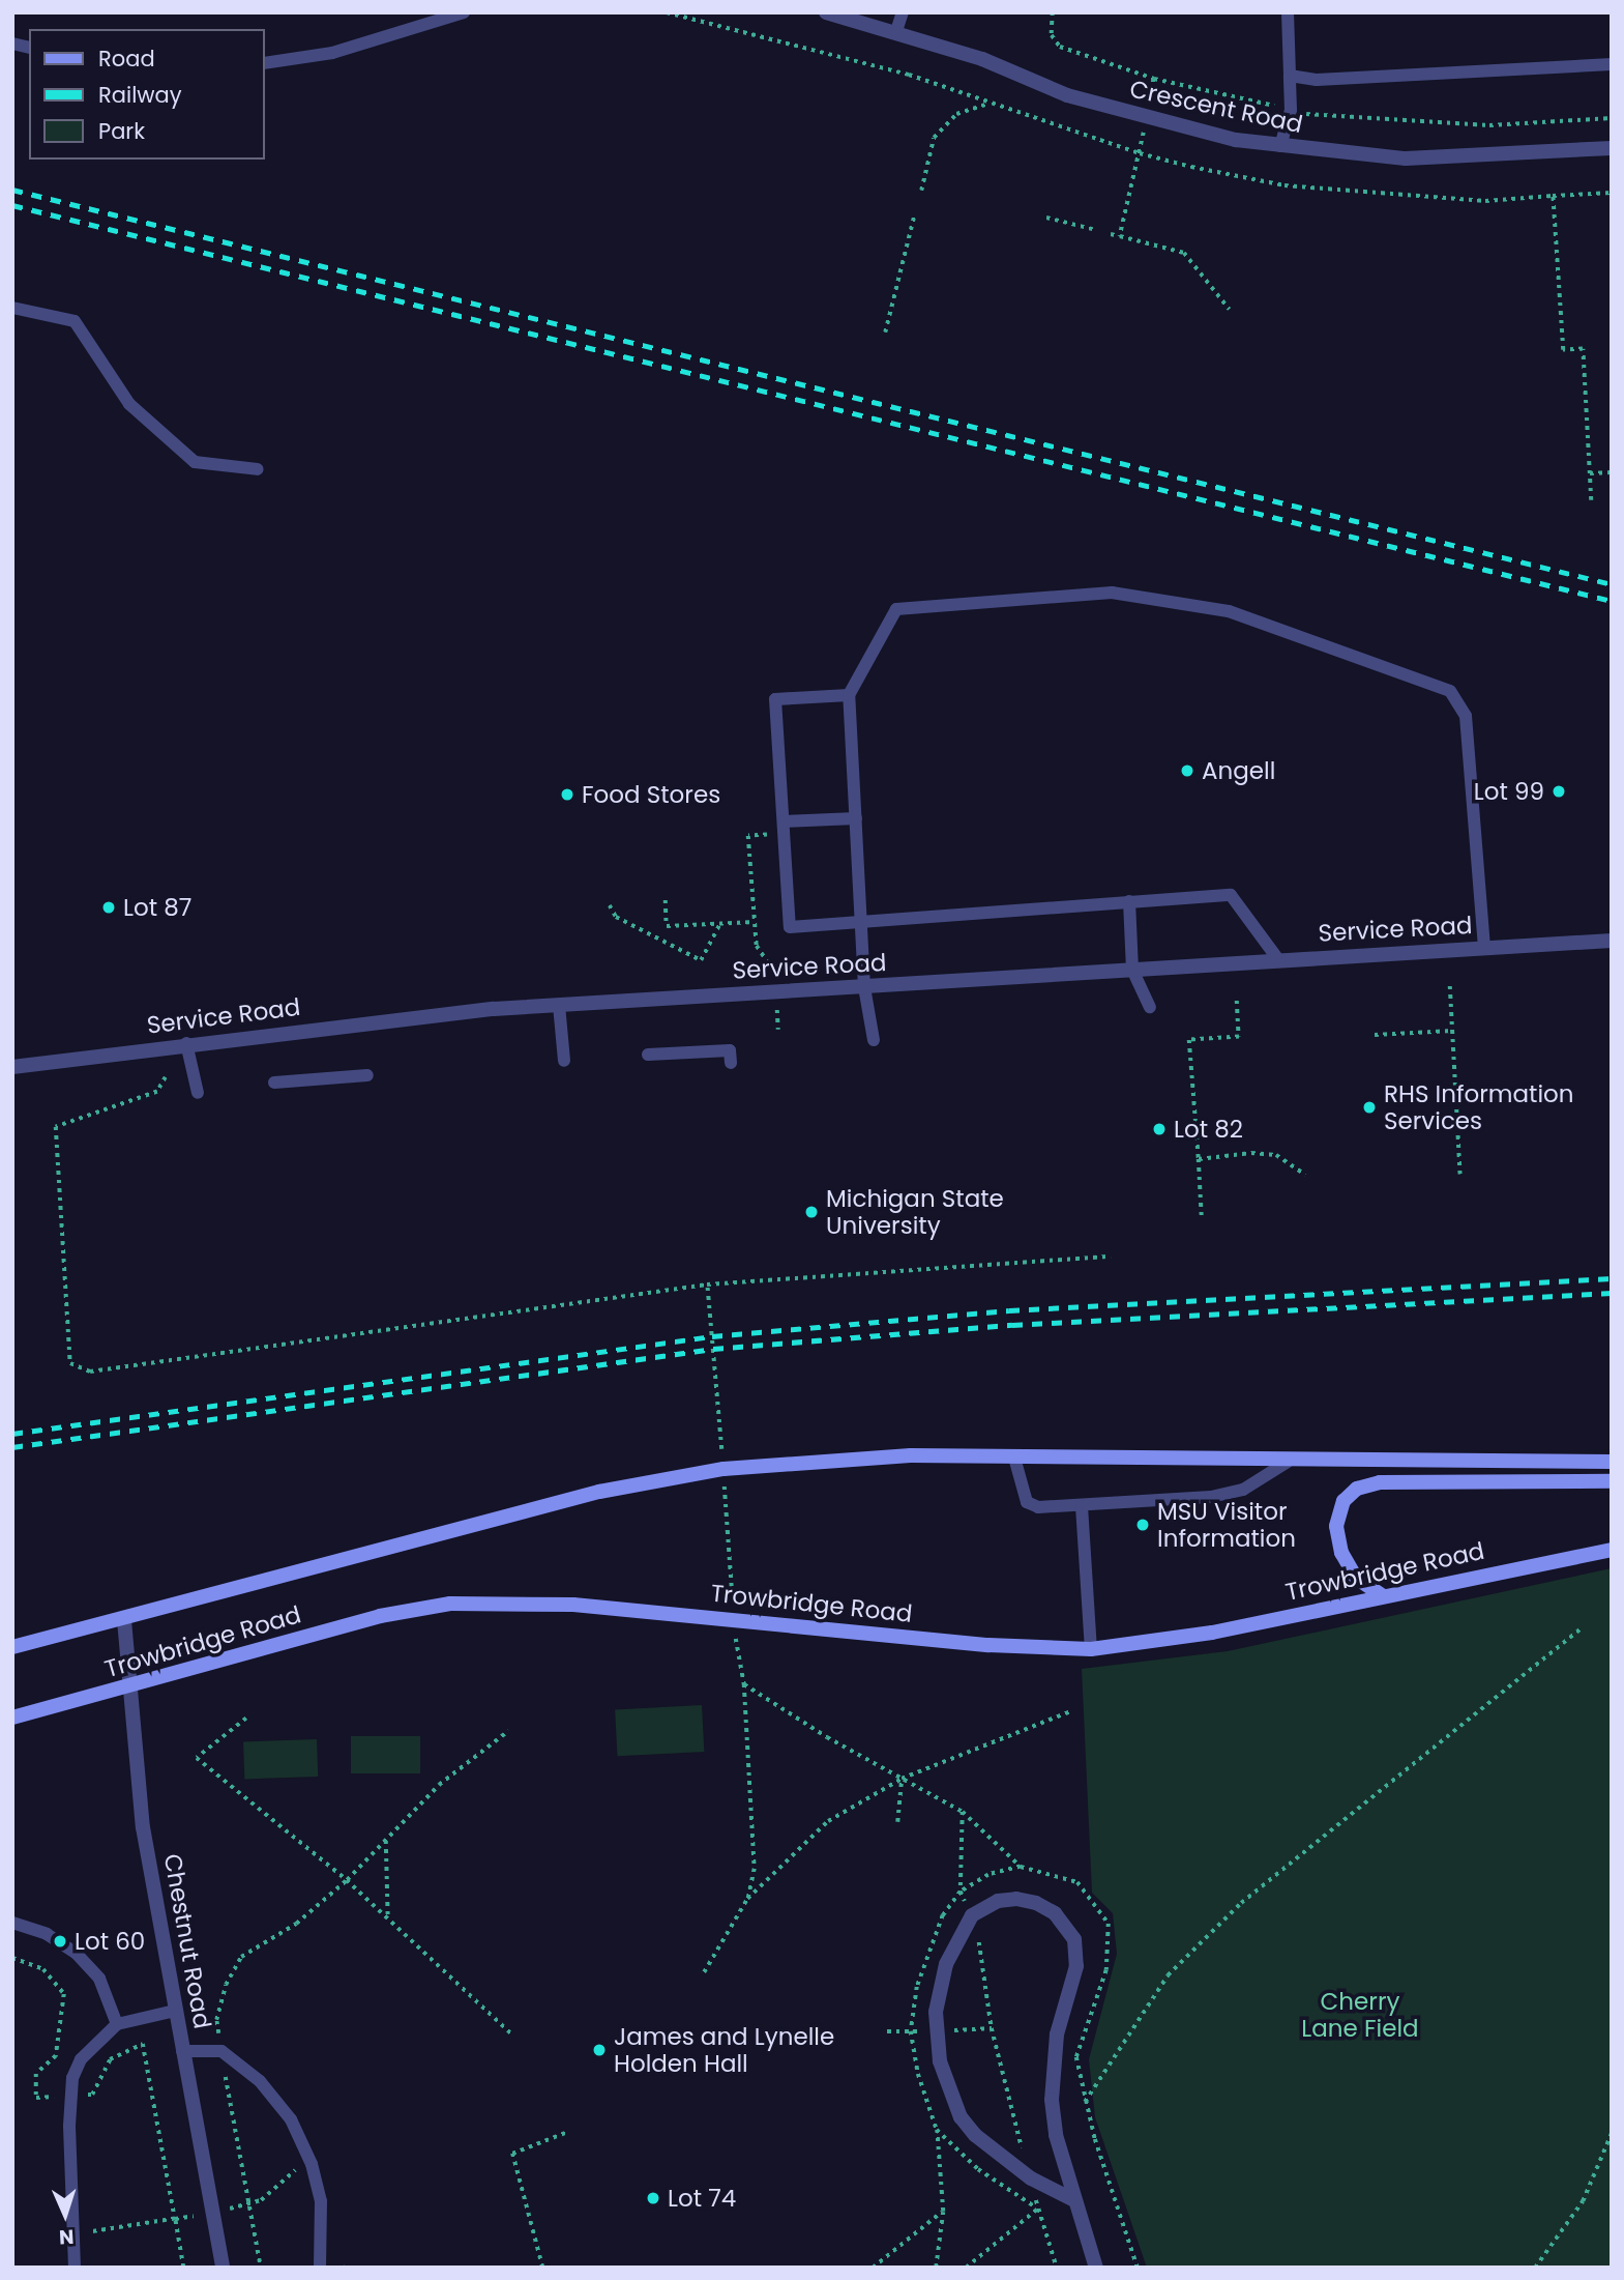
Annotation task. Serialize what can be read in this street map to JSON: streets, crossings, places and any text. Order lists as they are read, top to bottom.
{
  "streets": {
    "street": [
      "Crescent Road",
      "Service Road",
      "Trowbridge Road",
      "Chestnut Road"
    ]
  },
  "crossings": [
    ["Trowbridge Road", "Chestnut Road"]
  ],
  "parks": ["Cherry Lane Field"],
  "places": [
    "Angell",
    "Lot 99",
    "Food Stores",
    "Lot 87",
    "RHS Information Services",
    "Lot 82",
    "Michigan State University",
    "MSU Visitor Information",
    "Lot 60",
    "James and Lynelle Holden Hall",
    "Lot 74"
  ],
  "legend": ["Road", "Railway", "Park"],
  "north": "bottom"
}
